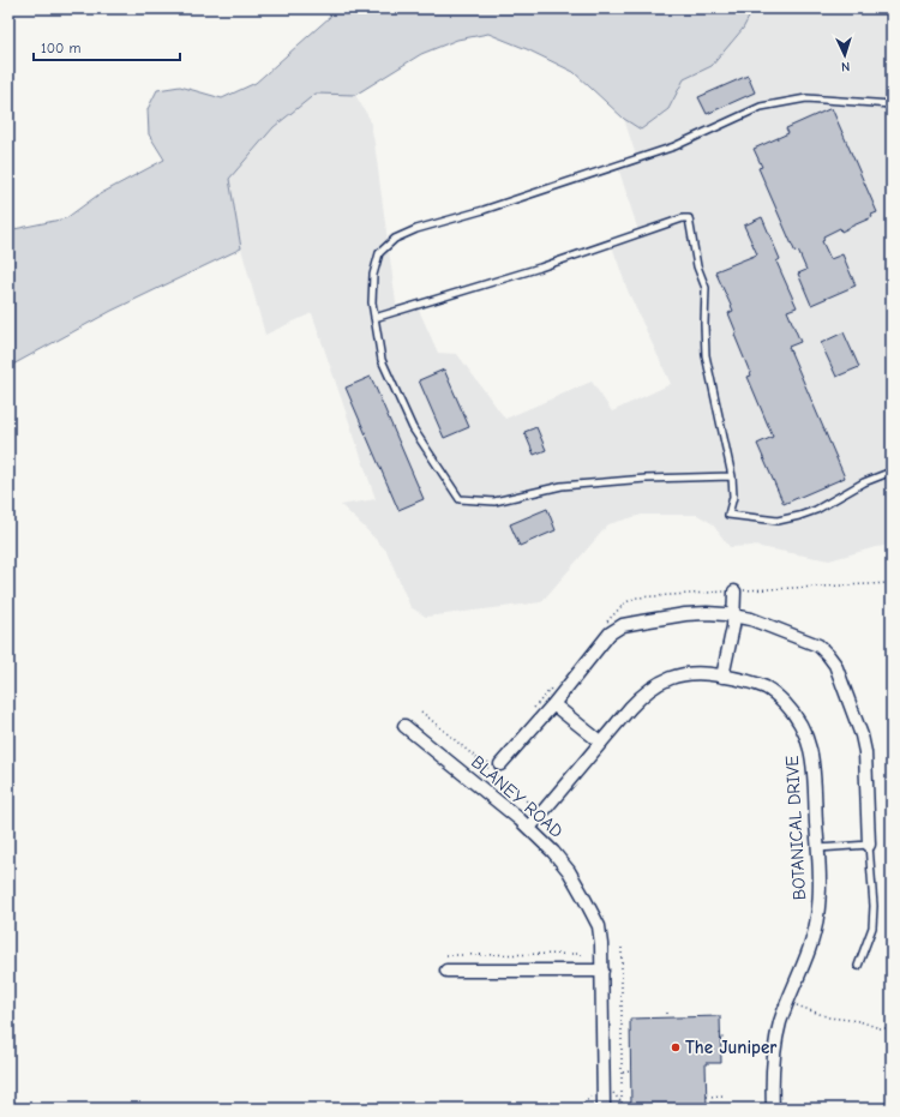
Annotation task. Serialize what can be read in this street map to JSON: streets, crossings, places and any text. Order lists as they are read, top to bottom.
{
  "streets": {
    "street": ["BLANEY ROAD", "BOTANICAL DRIVE"]
  },
  "crossings": [
    ["BLANEY ROAD", "BOTANICAL DRIVE"]
  ],
  "places": ["The Juniper"],
  "scale_bar": "100 m",
  "north": "bottom"
}
